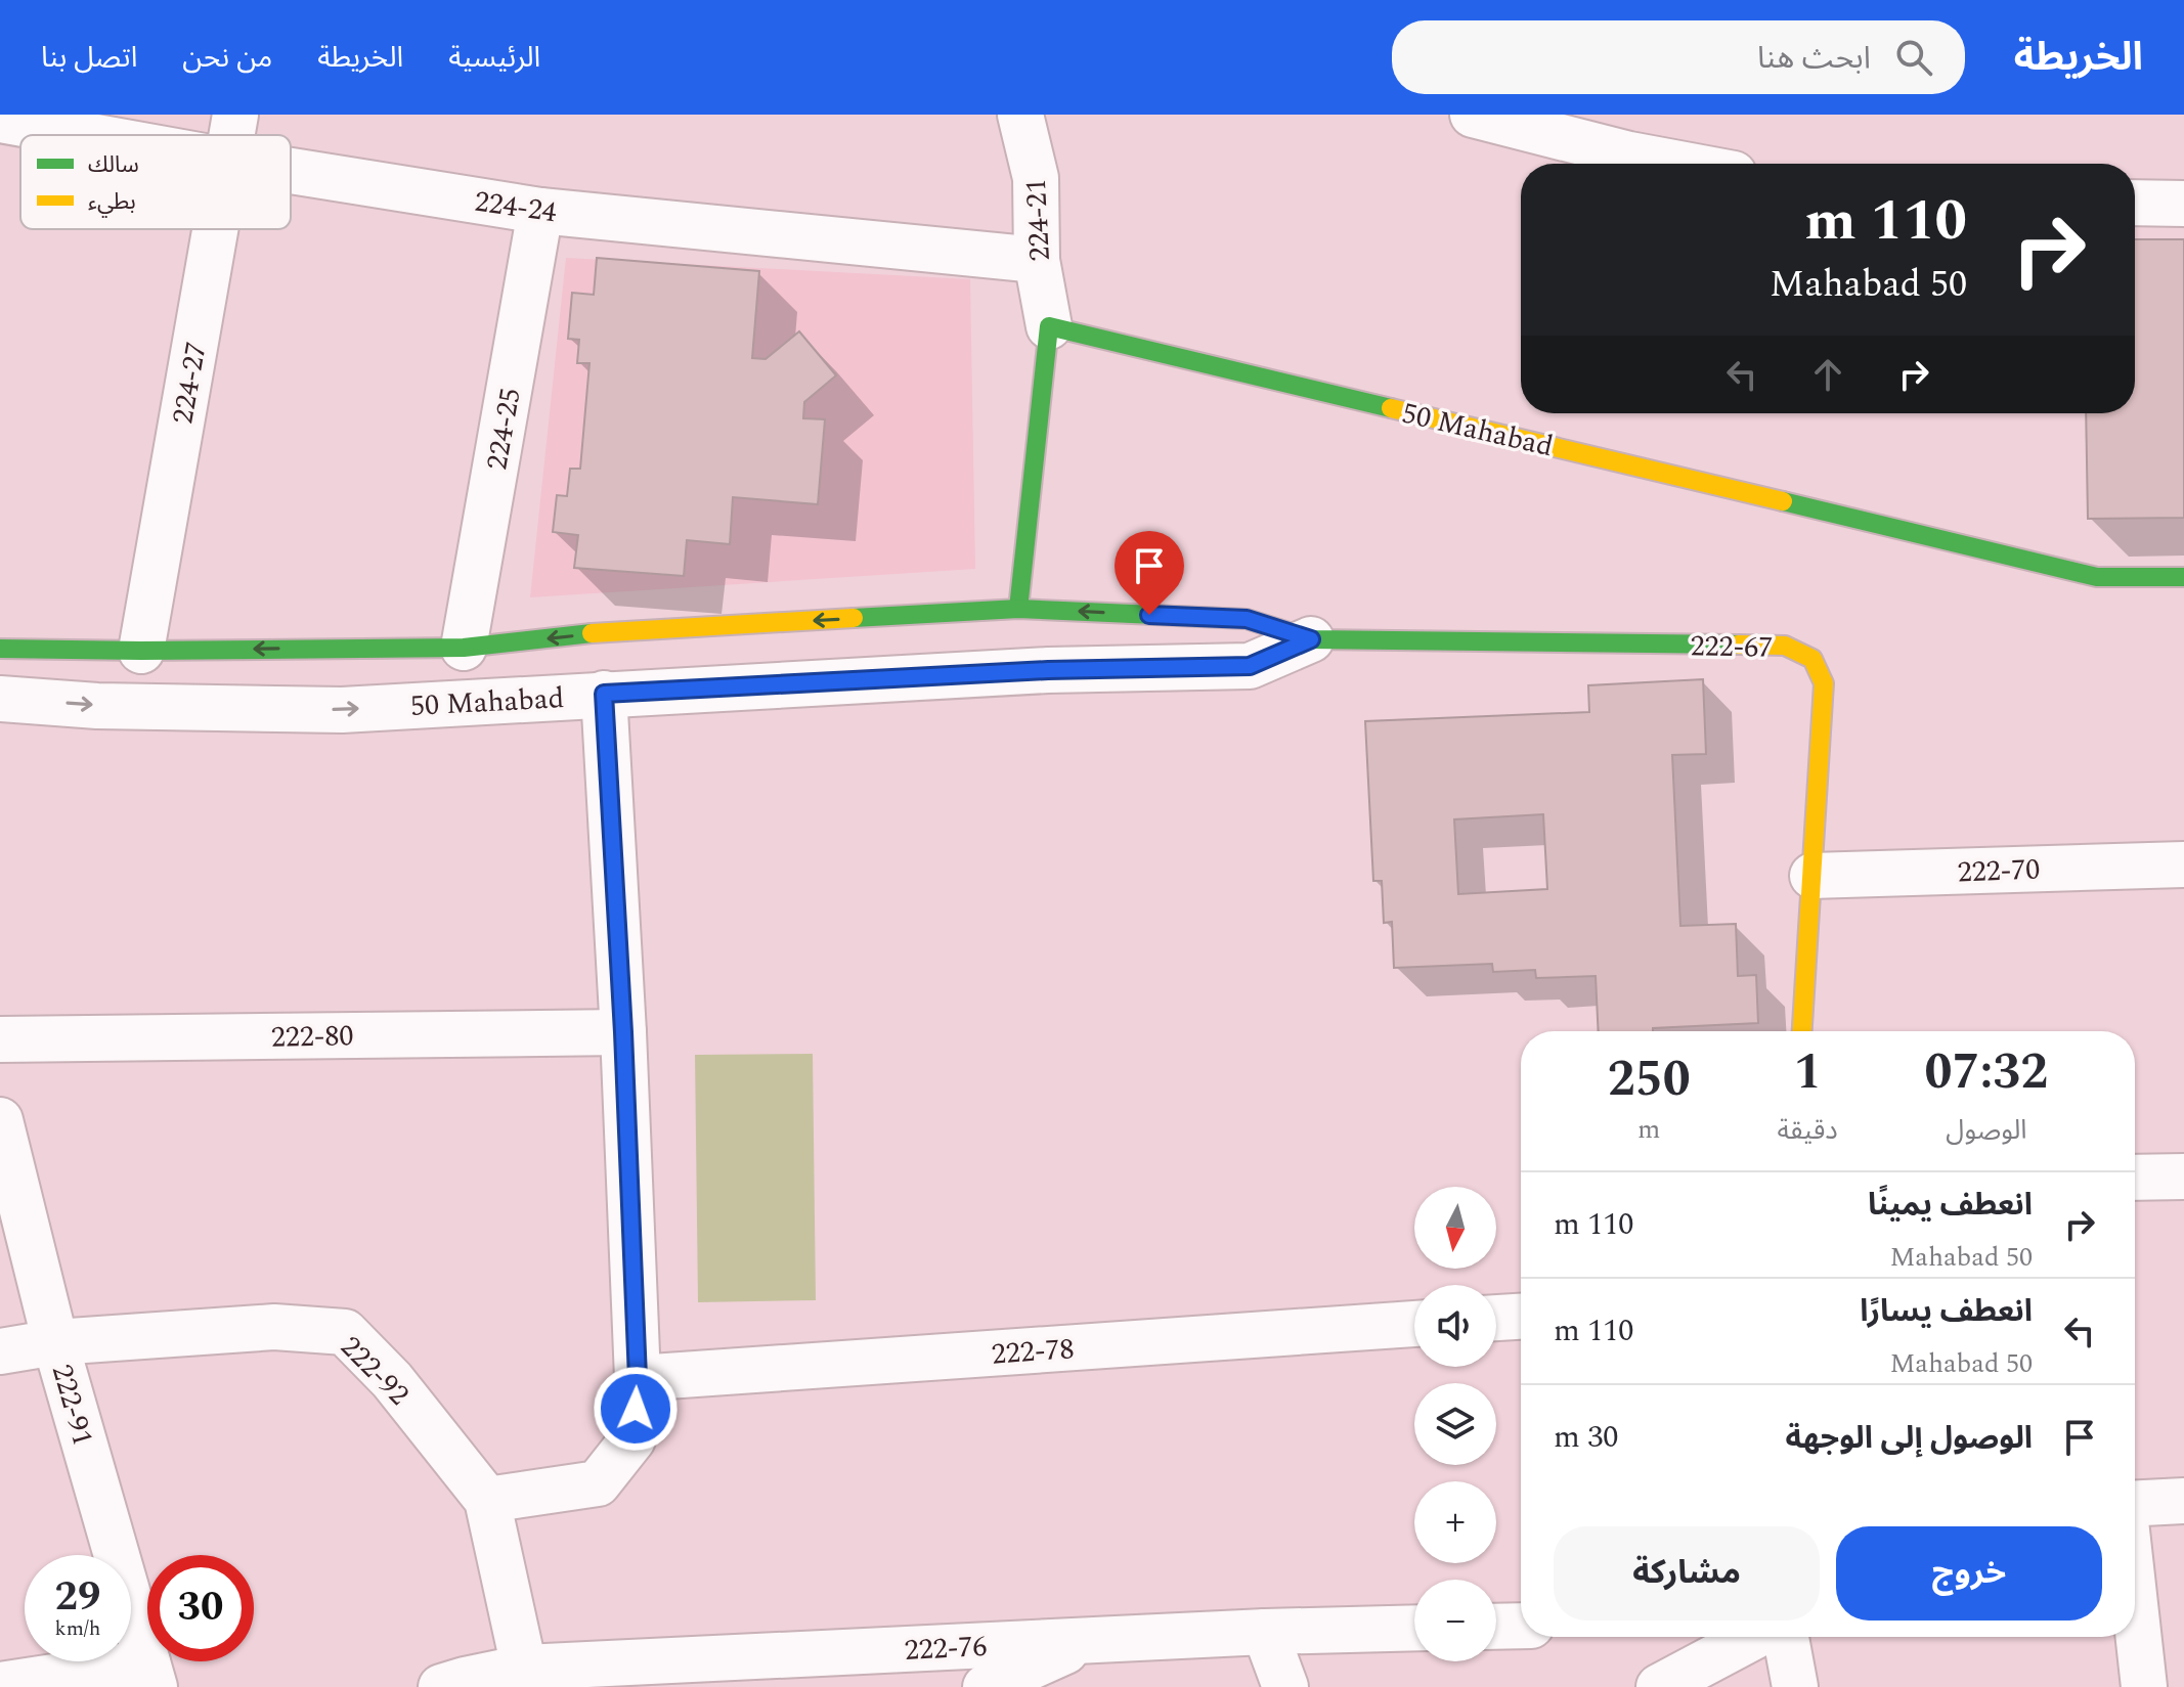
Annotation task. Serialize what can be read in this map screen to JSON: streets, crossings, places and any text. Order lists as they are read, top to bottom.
{
  "streets": {
    "street": [
      "224-24",
      "224-21",
      "224-27",
      "224-25",
      "50 Mahabad",
      "222-67",
      "222-70",
      "222-80",
      "222-78",
      "222-92",
      "222-91",
      "222-76"
    ]
  },
  "crossings": [
    ["224-24", "224-21"],
    ["224-24", "224-25"],
    ["224-21", "50 Mahabad"],
    ["224-27", "50 Mahabad"],
    ["224-25", "50 Mahabad"],
    ["50 Mahabad", "222-67"],
    ["222-67", "222-70"],
    ["222-92", "222-91"],
    ["222-92", "222-76"]
  ],
  "legend": ["سالك", "بطيء"],
  "north": "bottom",
  "page": {
    "header": "الخريطة",
    "search": "ابحث هنا",
    "nav": [
      "الرئيسية",
      "الخريطة",
      "من نحن",
      "اتصل بنا"
    ],
    "turn": ["110 m", "50 Mahabad"],
    "eta": [
      "07:32",
      "الوصول",
      "1",
      "دقيقة",
      "250",
      "m"
    ],
    "list": [
      {
        "name": "انعطف يمينًا",
        "note": "50 Mahabad",
        "value": "110 m"
      },
      {
        "name": "انعطف يسارًا",
        "note": "50 Mahabad",
        "value": "110 m"
      },
      {
        "name": "الوصول إلى الوجهة",
        "value": "30 m"
      }
    ],
    "map_buttons": ["+", "−"],
    "buttons": ["خروج", "مشاركة"],
    "speed": "29 km/h",
    "limit": "30"
  }
}
